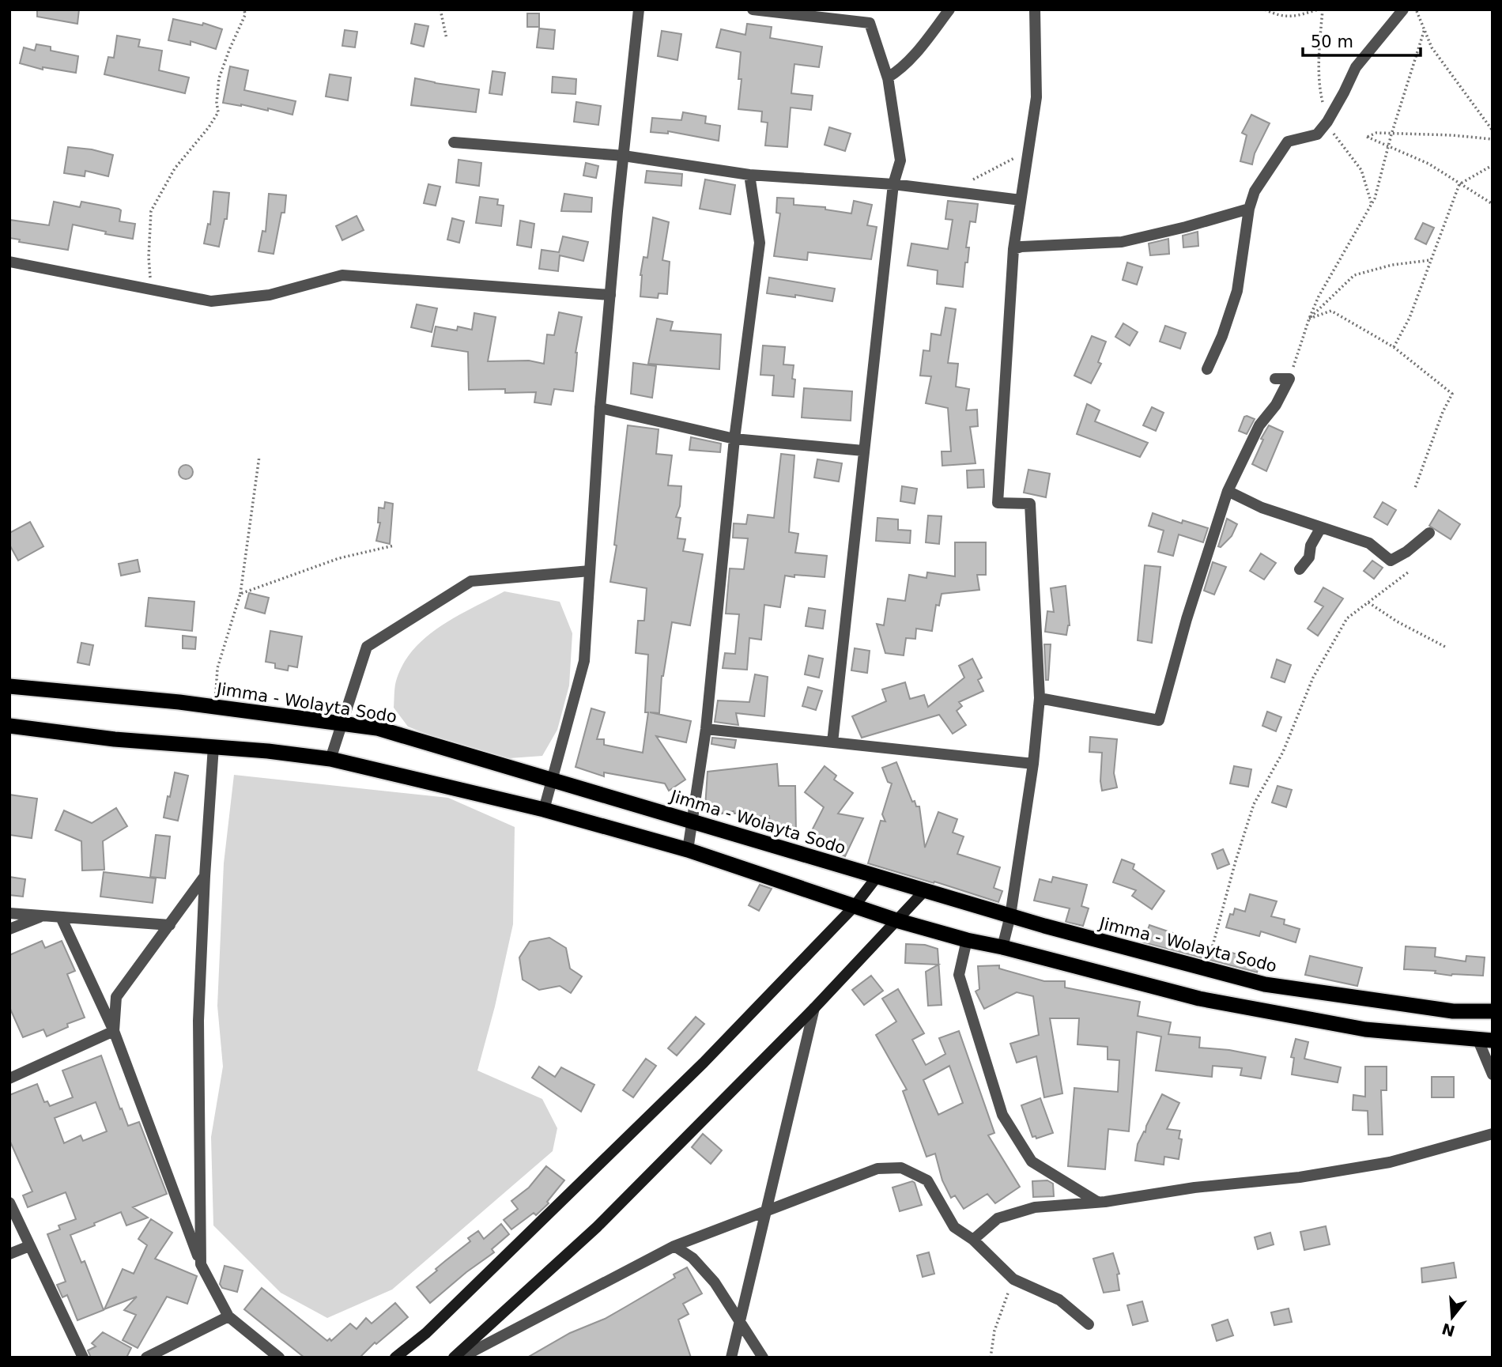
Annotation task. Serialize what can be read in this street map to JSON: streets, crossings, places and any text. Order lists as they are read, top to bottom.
{
  "streets": {
    "highway": ["Jimma - Wolayta Sodo"]
  },
  "scale_bar": "50 m",
  "north": "bottom"
}
